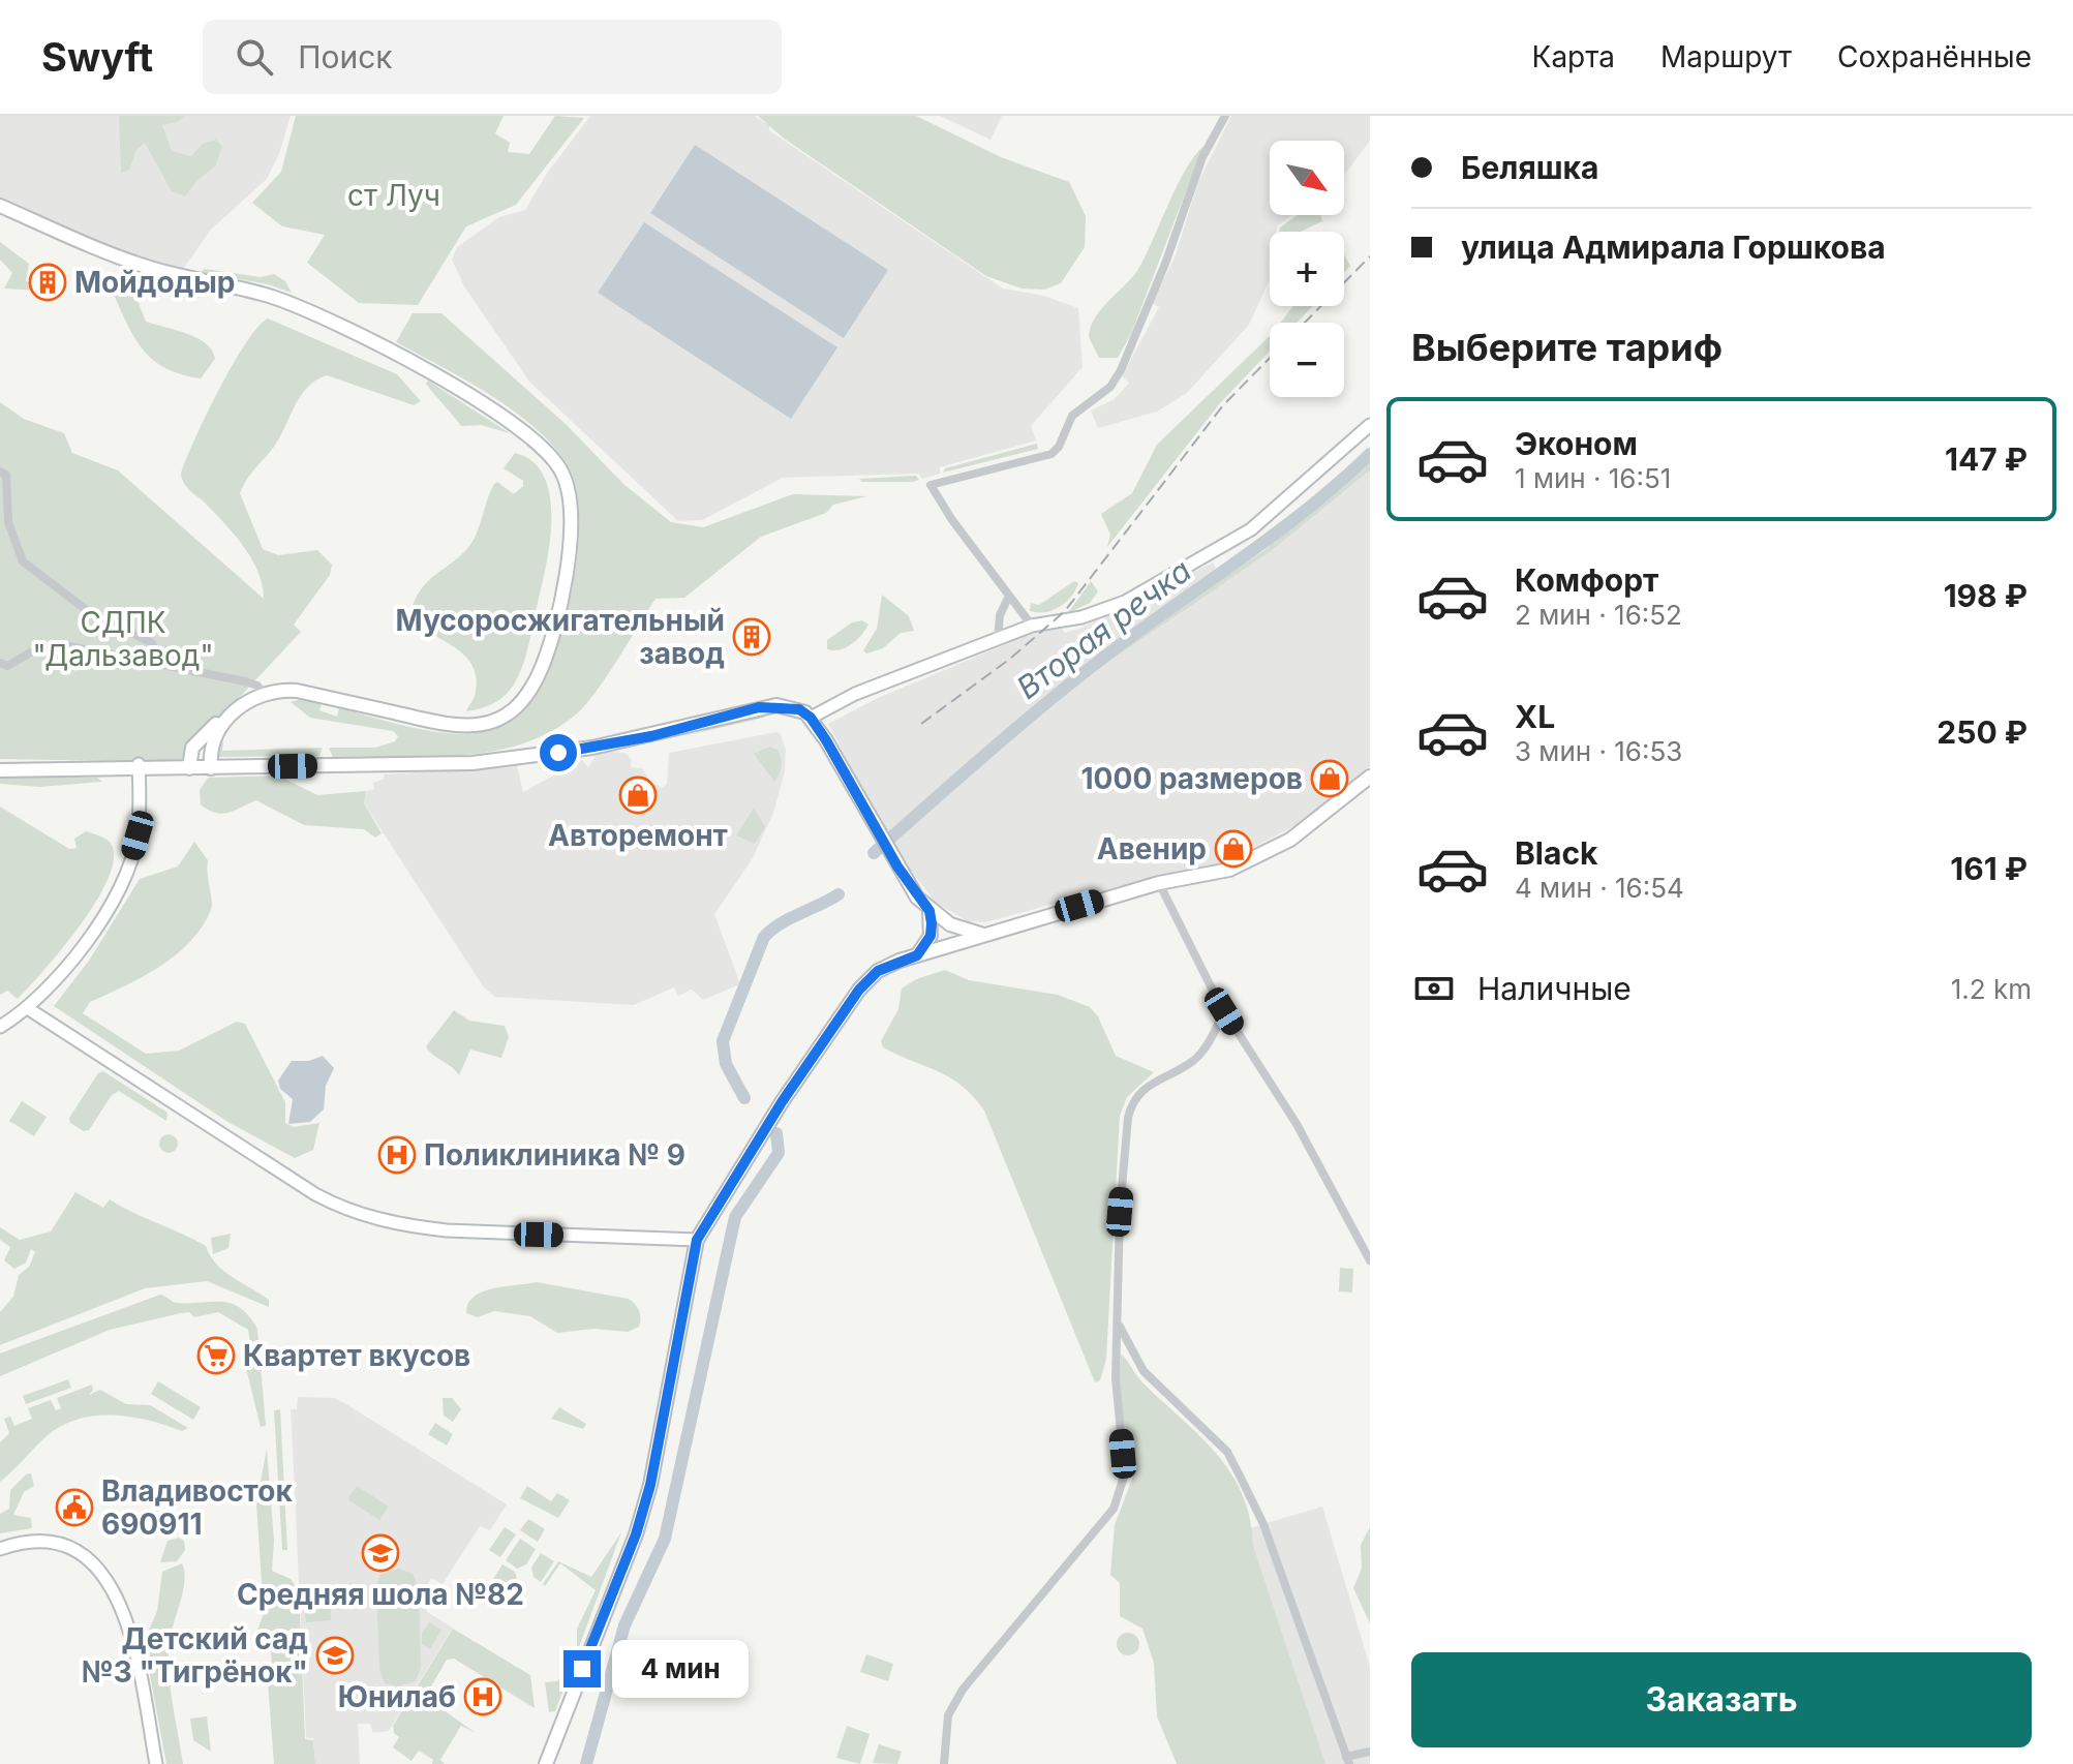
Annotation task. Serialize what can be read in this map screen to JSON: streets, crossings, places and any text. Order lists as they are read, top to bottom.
{
  "water": ["Вторая речка"],
  "parks": ["ст Луч", "СДПК \"Дальзавод\""],
  "places": {
    "building": ["Мойдодыр", "Мусоросжигательный завод"],
    "shop": ["1000 размеров", "Авторемонт", "Авенир"],
    "hospital": ["Поликлиника № 9", "Юнилаб"],
    "supermarket": ["Квартет вкусов"],
    "public building": ["Владивосток 690911"],
    "school or university": ["Средняя шола №82", "Детский сад №3 \"Тигрёнок\""]
  },
  "north": "bottom right",
  "page": {
    "header": "Swyft",
    "search": "Поиск",
    "nav": ["Карта", "Маршрут", "Сохранённые"],
    "banner": ["Беляшка", "улица Адмирала Горшкова"],
    "map_buttons": ["+", "−"],
    "heading": "Выберите тариф",
    "list": [
      {
        "name": "Эконом",
        "note": "1 мин · 16:51",
        "value": "147 ₽"
      },
      {
        "name": "Комфорт",
        "note": "2 мин · 16:52",
        "value": "198 ₽"
      },
      {
        "name": "XL",
        "note": "3 мин · 16:53",
        "value": "250 ₽"
      },
      {
        "name": "Black",
        "note": "4 мин · 16:54",
        "value": "161 ₽"
      }
    ],
    "pay": ["Наличные", "1.2 km"],
    "buttons": "Заказать",
    "bubble": "4 мин"
  }
}
